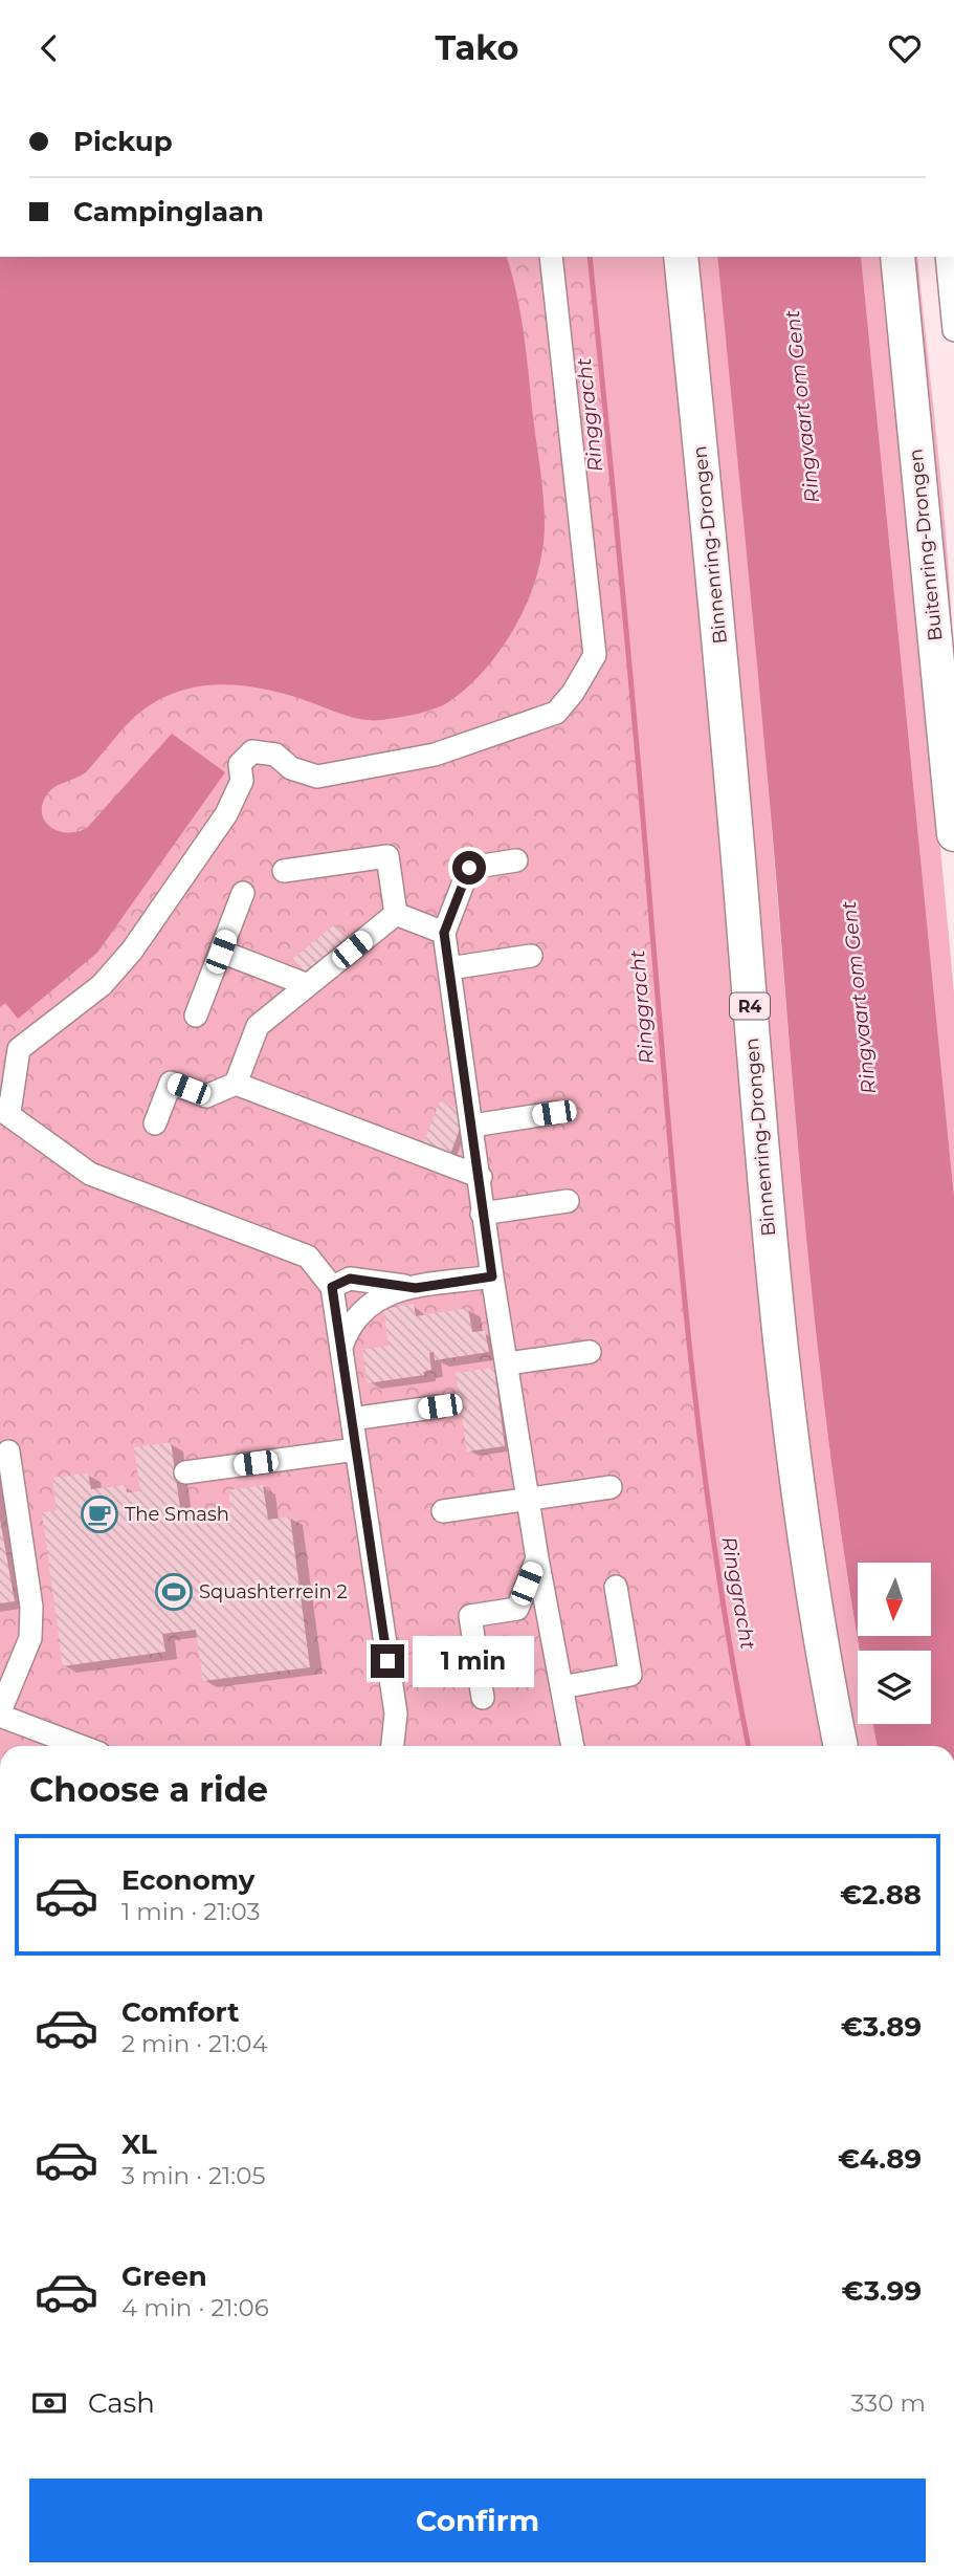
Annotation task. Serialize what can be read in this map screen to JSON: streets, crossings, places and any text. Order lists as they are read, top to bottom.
{
  "streets": {
    "highway": ["Binnenring-Drongen", "Buitenring-Drongen", "R4"]
  },
  "water": ["Ringvaart om Gent", "Ringgracht"],
  "places": {
    "cafe": ["The Smash"],
    "sports": ["Squashterrein 2"]
  },
  "north": "bottom",
  "page": {
    "header": "Tako",
    "banner": ["Pickup", "Campinglaan"],
    "bubble": "1 min",
    "heading": "Choose a ride",
    "list": [
      {
        "name": "Economy",
        "note": "1 min · 21:03",
        "value": "€2.88"
      },
      {
        "name": "Comfort",
        "note": "2 min · 21:04",
        "value": "€3.89"
      },
      {
        "name": "XL",
        "note": "3 min · 21:05",
        "value": "€4.89"
      },
      {
        "name": "Green",
        "note": "4 min · 21:06",
        "value": "€3.99"
      }
    ],
    "pay": ["Cash", "330 m"],
    "buttons": "Confirm"
  }
}
